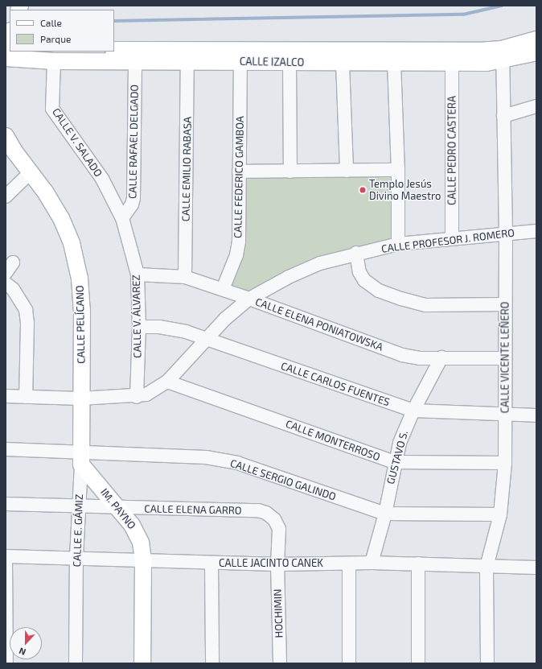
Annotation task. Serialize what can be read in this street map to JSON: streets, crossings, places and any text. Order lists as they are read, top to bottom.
{
  "streets": {
    "main road": [
      "CALLE IZALCO",
      "CALLE PELÍCANO",
      "IM. PAYNO",
      "CALLE E. GÁMIZ"
    ],
    "street": [
      "CALLE RAFAEL DELGADO",
      "CALLE V. SALADO",
      "CALLE PEDRO CASTERA",
      "CALLE EMILIO RABASA",
      "CALLE FEDERICO GAMBOA",
      "CALLE PROFESOR J. ROMERO",
      "CALLE V. ÁLVAREZ",
      "CALLE ELENA PONIATOWSKA",
      "CALLE VICENTE LEÑERO",
      "CALLE CARLOS FUENTES",
      "CALLE MONTERROSO",
      "GUSTAVO S.",
      "CALLE SERGIO GALINDO",
      "CALLE ELENA GARRO",
      "CALLE JACINTO CANEK",
      "HOCHIMIN"
    ]
  },
  "crossings": [
    ["CALLE IZALCO", "CALLE RAFAEL DELGADO"],
    ["CALLE IZALCO", "CALLE V. SALADO"],
    ["CALLE IZALCO", "CALLE PEDRO CASTERA"],
    ["CALLE IZALCO", "CALLE EMILIO RABASA"],
    ["CALLE IZALCO", "CALLE FEDERICO GAMBOA"],
    ["CALLE IZALCO", "CALLE VICENTE LEÑERO"],
    ["CALLE RAFAEL DELGADO", "CALLE V. SALADO"],
    ["CALLE RAFAEL DELGADO", "CALLE V. ÁLVAREZ"],
    ["CALLE V. SALADO", "CALLE V. ÁLVAREZ"],
    ["CALLE PEDRO CASTERA", "CALLE PROFESOR J. ROMERO"],
    ["CALLE EMILIO RABASA", "CALLE ELENA PONIATOWSKA"],
    ["CALLE FEDERICO GAMBOA", "CALLE ELENA PONIATOWSKA"],
    ["CALLE PROFESOR J. ROMERO", "CALLE V. ÁLVAREZ"],
    ["CALLE PROFESOR J. ROMERO", "CALLE PELÍCANO"],
    ["CALLE PROFESOR J. ROMERO", "CALLE ELENA PONIATOWSKA"],
    ["CALLE PROFESOR J. ROMERO", "CALLE VICENTE LEÑERO"],
    ["CALLE PROFESOR J. ROMERO", "CALLE CARLOS FUENTES"],
    ["CALLE PROFESOR J. ROMERO", "CALLE MONTERROSO"],
    ["CALLE PROFESOR J. ROMERO", "CALLE E. GÁMIZ"],
    ["CALLE V. ÁLVAREZ", "CALLE ELENA PONIATOWSKA"],
    ["CALLE V. ÁLVAREZ", "CALLE CARLOS FUENTES"],
    ["CALLE PELÍCANO", "CALLE E. GÁMIZ"],
    ["CALLE ELENA PONIATOWSKA", "CALLE VICENTE LEÑERO"],
    ["CALLE ELENA PONIATOWSKA", "GUSTAVO S."],
    ["CALLE VICENTE LEÑERO", "CALLE CARLOS FUENTES"],
    ["CALLE VICENTE LEÑERO", "CALLE MONTERROSO"],
    ["CALLE VICENTE LEÑERO", "CALLE SERGIO GALINDO"],
    ["CALLE VICENTE LEÑERO", "CALLE JACINTO CANEK"],
    ["CALLE CARLOS FUENTES", "GUSTAVO S."],
    ["CALLE MONTERROSO", "GUSTAVO S."],
    ["GUSTAVO S.", "CALLE SERGIO GALINDO"],
    ["GUSTAVO S.", "CALLE JACINTO CANEK"],
    ["CALLE SERGIO GALINDO", "IM. PAYNO"],
    ["CALLE SERGIO GALINDO", "CALLE E. GÁMIZ"],
    ["IM. PAYNO", "CALLE ELENA GARRO"],
    ["IM. PAYNO", "CALLE E. GÁMIZ"],
    ["IM. PAYNO", "CALLE JACINTO CANEK"],
    ["CALLE ELENA GARRO", "CALLE E. GÁMIZ"],
    ["CALLE ELENA GARRO", "CALLE JACINTO CANEK"],
    ["CALLE ELENA GARRO", "HOCHIMIN"],
    ["CALLE E. GÁMIZ", "CALLE JACINTO CANEK"],
    ["CALLE JACINTO CANEK", "HOCHIMIN"]
  ],
  "places": ["Templo Jesús Divino Maestro"],
  "legend": ["Calle", "Parque"],
  "north": "bottom"
}
